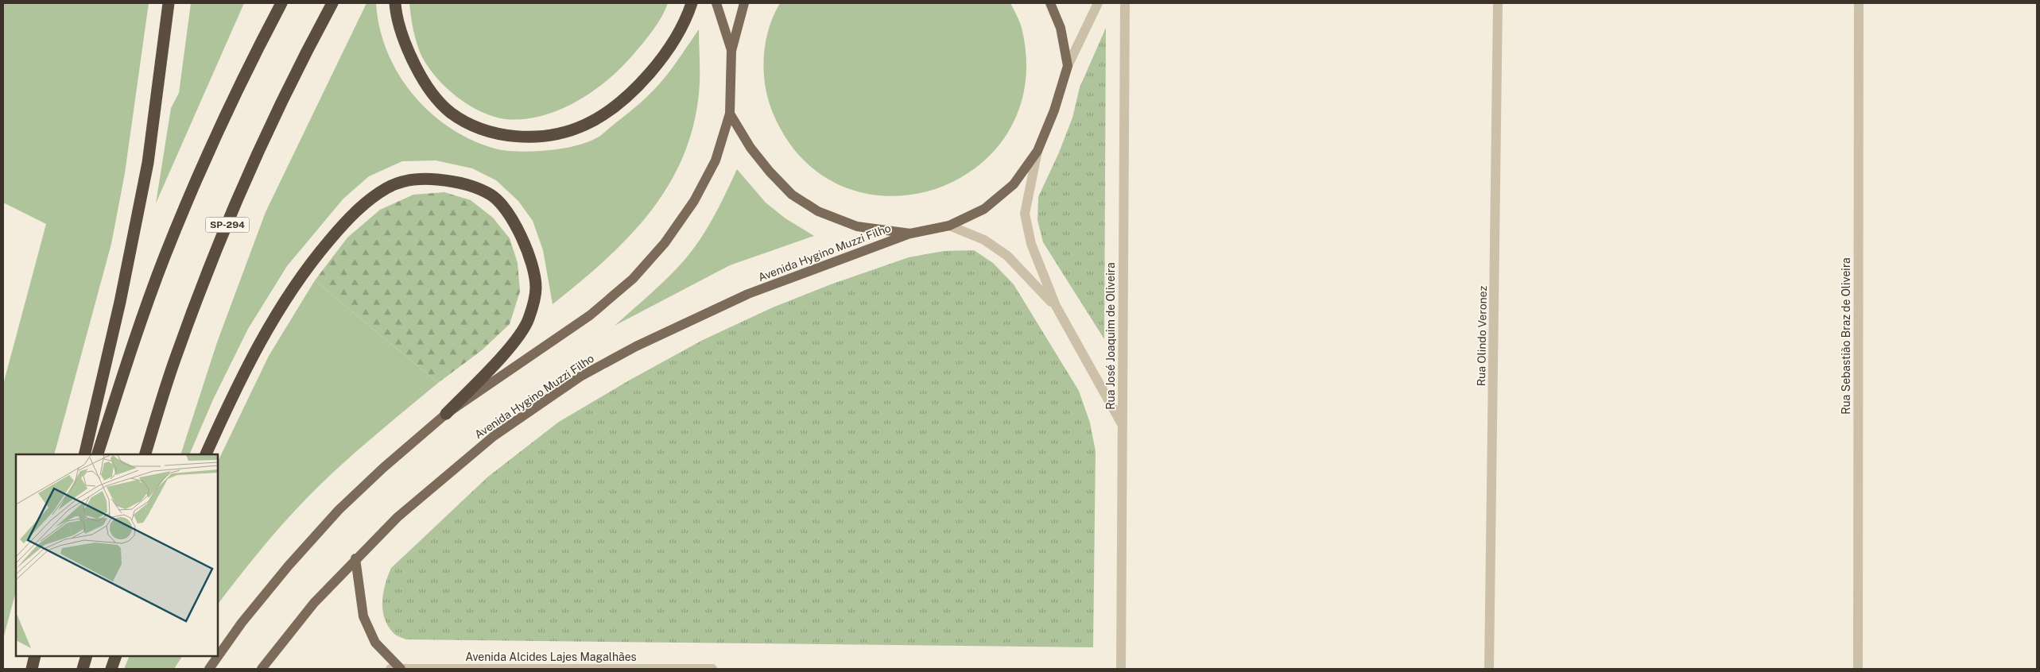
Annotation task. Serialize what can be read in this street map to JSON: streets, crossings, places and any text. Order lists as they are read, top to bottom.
{
  "streets": {
    "highway": ["SP-294"],
    "main road": ["Avenida Hygino Muzzi Filho"],
    "street": [
      "Rua José Joaquim de Oliveira",
      "Rua Olindo Veronez",
      "Rua Sebastião Braz de Oliveira",
      "Avenida Alcides Lajes Magalhães"
    ]
  }
}
